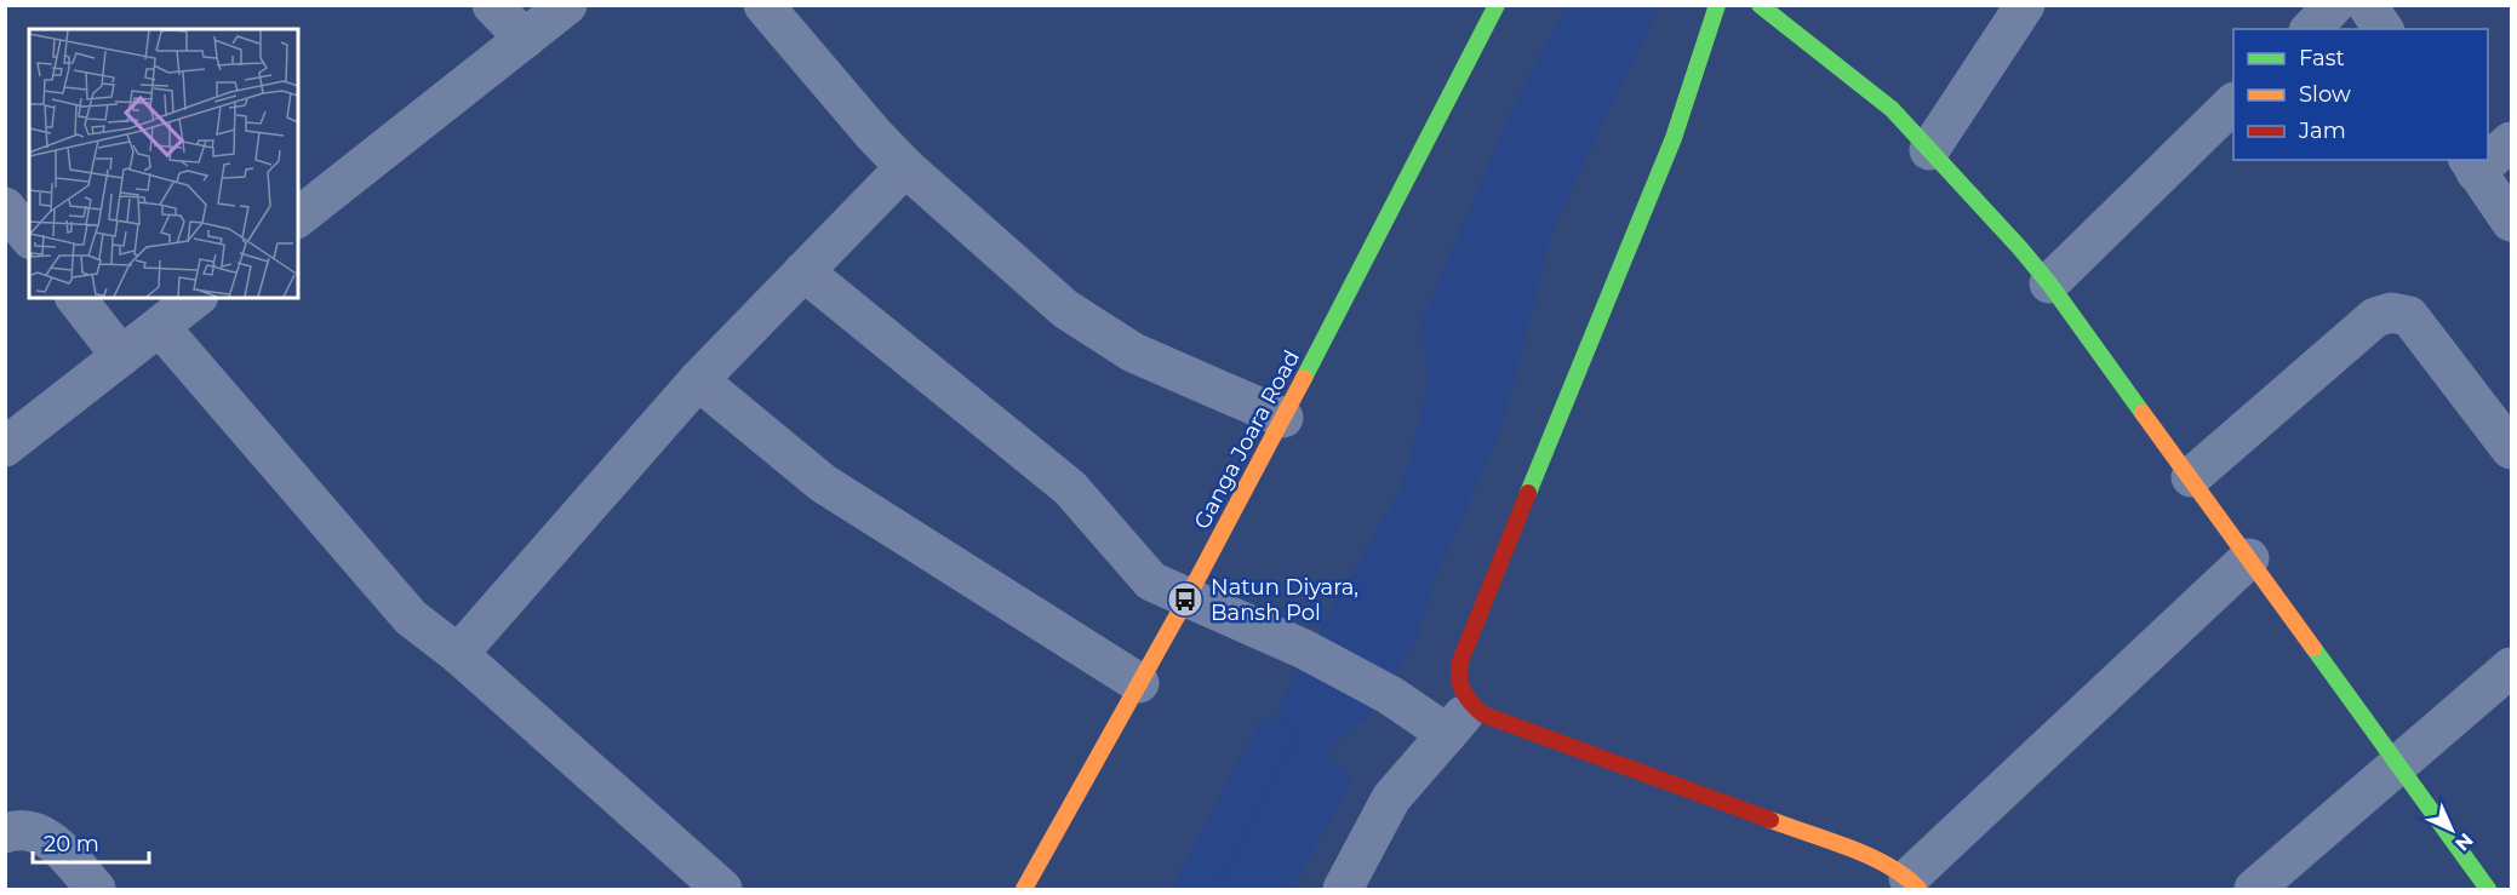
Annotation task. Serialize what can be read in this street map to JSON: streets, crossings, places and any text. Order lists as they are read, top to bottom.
{
  "streets": {
    "street": ["Ganga Joara Road"]
  },
  "places": {
    "bus stop": ["Natun Diyara, Bansh Pol"]
  },
  "legend": ["Fast", "Slow", "Jam"],
  "scale_bar": "20 m",
  "north": "bottom right"
}
